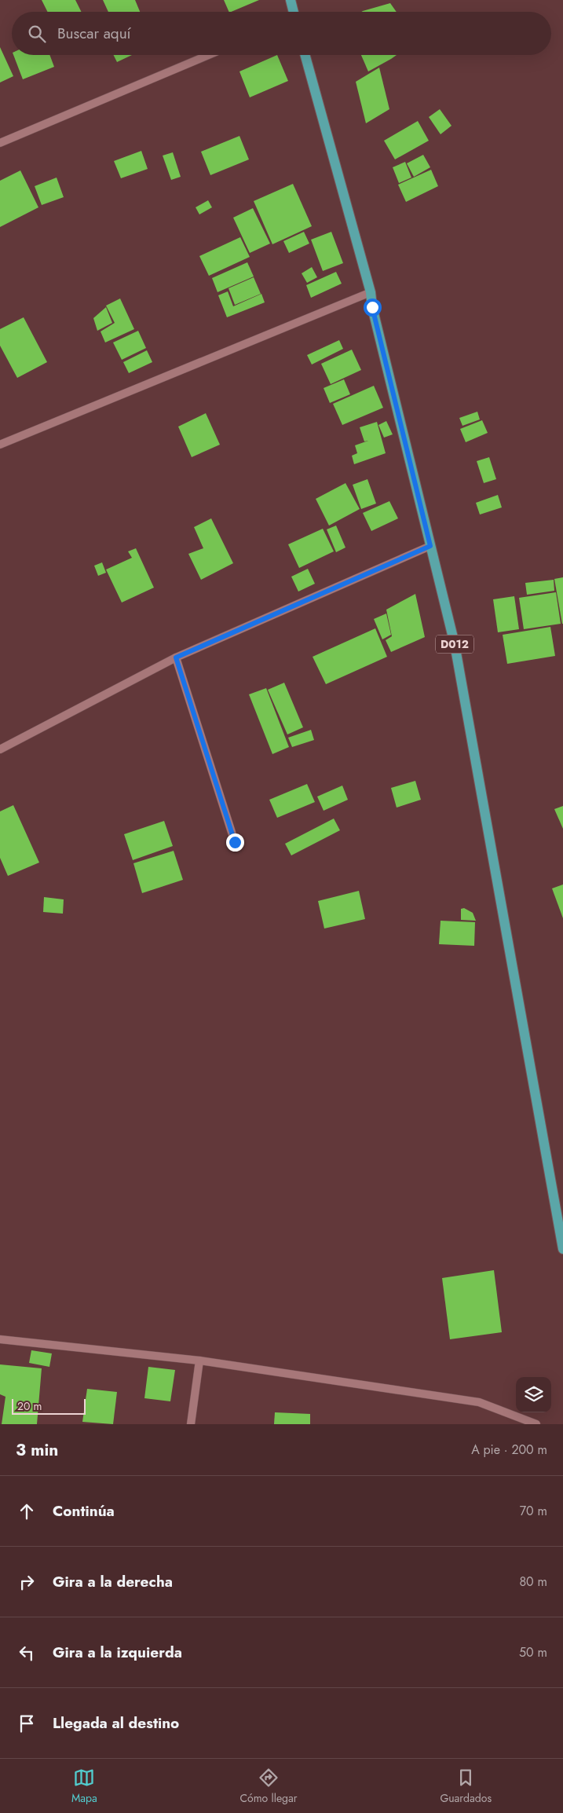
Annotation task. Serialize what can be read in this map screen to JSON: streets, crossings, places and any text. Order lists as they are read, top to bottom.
{
  "streets": {
    "main road": ["D012"]
  },
  "scale_bar": "20 m",
  "page": {
    "search": "Buscar aquí",
    "scale": "20 m",
    "heading": ["3 min", "A pie · 200 m"],
    "list": [
      ["Continúa", "70 m"],
      ["Gira a la derecha", "80 m"],
      ["Gira a la izquierda", "50 m"],
      "Llegada al destino"
    ],
    "nav": ["Mapa", "Cómo llegar", "Guardados"]
  }
}
